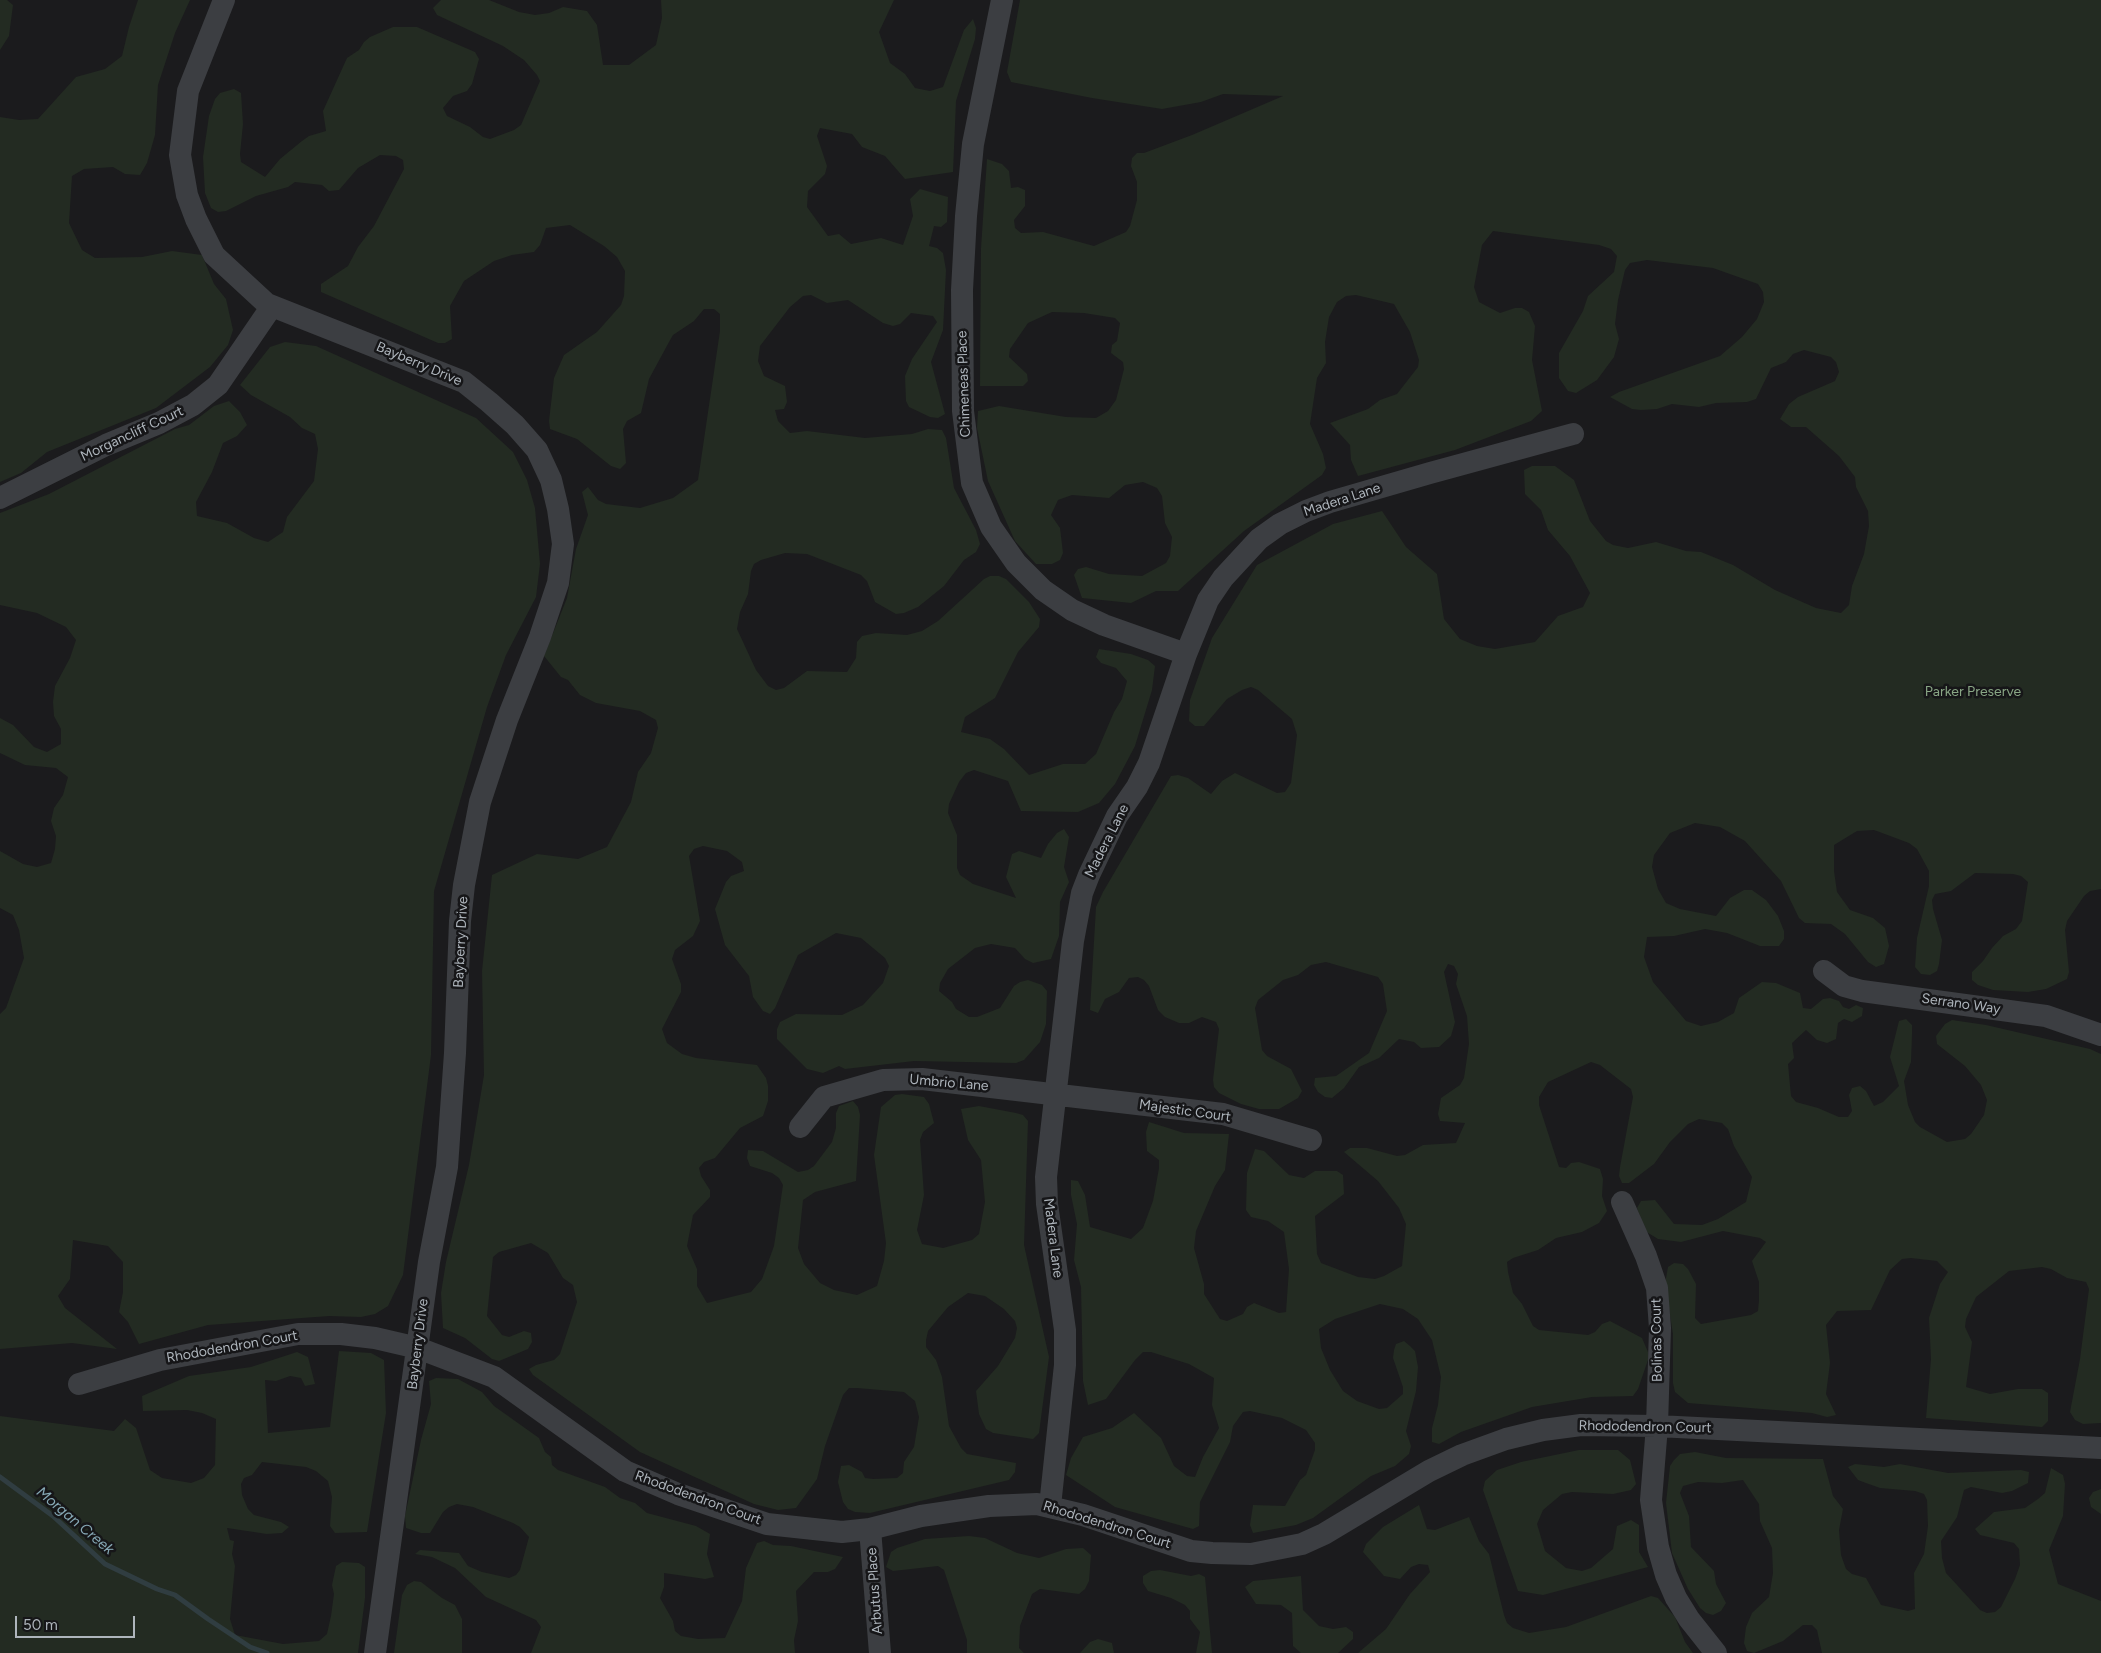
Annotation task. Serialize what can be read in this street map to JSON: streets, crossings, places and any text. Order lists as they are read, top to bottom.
{
  "streets": {
    "street": [
      "Bayberry Drive",
      "Chimeneas Place",
      "Morgancliff Court",
      "Madera Lane",
      "Serrano Way",
      "Umbrio Lane",
      "Majestic Court",
      "Bolinas Court",
      "Rhododendron Court",
      "Arbutus Place"
    ]
  },
  "crossings": [
    ["Bayberry Drive", "Morgancliff Court"],
    ["Bayberry Drive", "Rhododendron Court"],
    ["Chimeneas Place", "Madera Lane"],
    ["Madera Lane", "Umbrio Lane"],
    ["Madera Lane", "Majestic Court"],
    ["Madera Lane", "Rhododendron Court"],
    ["Umbrio Lane", "Majestic Court"],
    ["Bolinas Court", "Rhododendron Court"],
    ["Rhododendron Court", "Arbutus Place"]
  ],
  "water": ["Morgan Creek"],
  "parks": ["Parker Preserve"],
  "scale_bar": "50 m"
}
